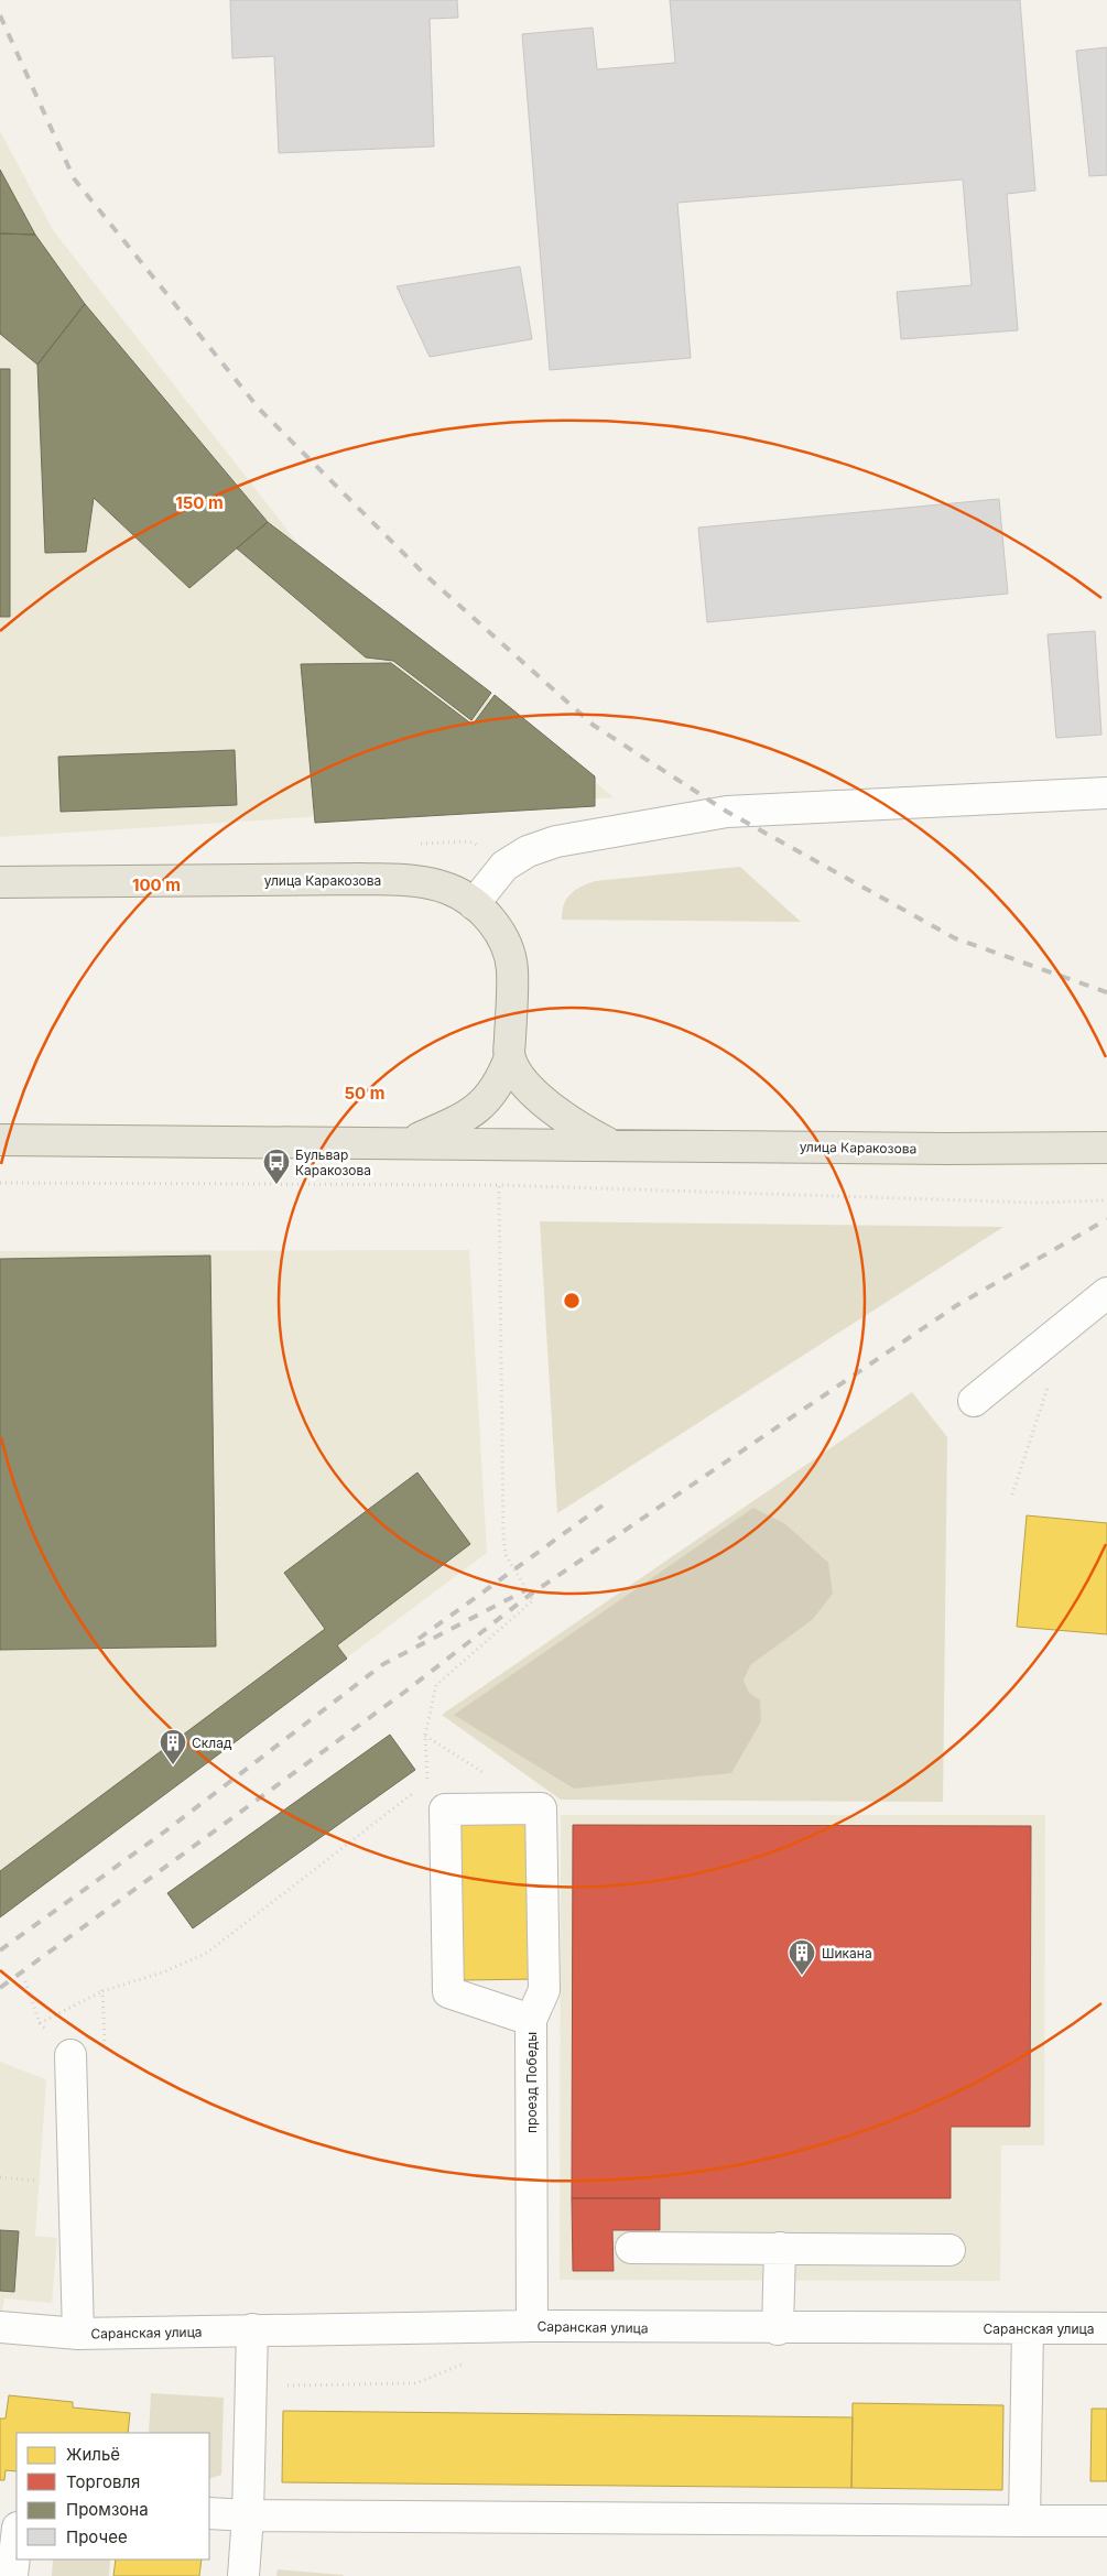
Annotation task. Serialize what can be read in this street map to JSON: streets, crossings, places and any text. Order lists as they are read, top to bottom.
{
  "streets": {
    "main road": ["улица Каракозова"],
    "street": ["проезд Победы", "Саранская улица"]
  },
  "crossings": [
    ["проезд Победы", "Саранская улица"]
  ],
  "places": {
    "bus stop": ["Бульвар Каракозова"],
    "building": ["Склад", "Шикана"]
  },
  "legend": [
    "Жильё",
    "Торговля",
    "Промзона",
    "Прочее"
  ],
  "rings": ["150 m", "100 m", "50 m"]
}
